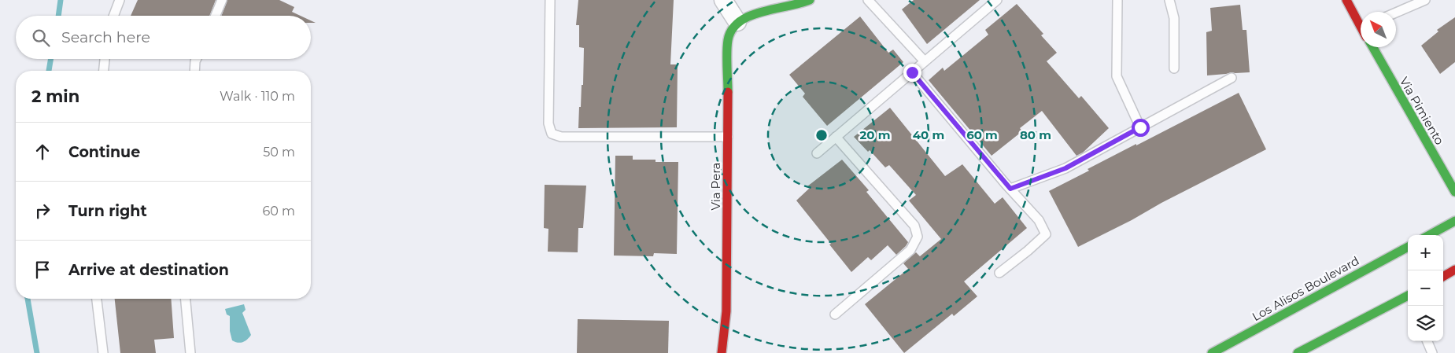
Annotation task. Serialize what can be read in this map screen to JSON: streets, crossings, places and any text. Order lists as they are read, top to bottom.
{
  "streets": {
    "street": ["Via Pimiento", "Via Pera", "Los Alisos Boulevard"]
  },
  "north": "top left",
  "page": {
    "search": "Search here",
    "heading": ["2 min", "Walk · 110 m"],
    "list": [
      ["Continue", "50 m"],
      ["Turn right", "60 m"],
      "Arrive at destination"
    ],
    "map_buttons": ["+", "−"]
  },
  "rings": [
    "20 m",
    "40 m",
    "60 m",
    "80 m"
  ]
}
